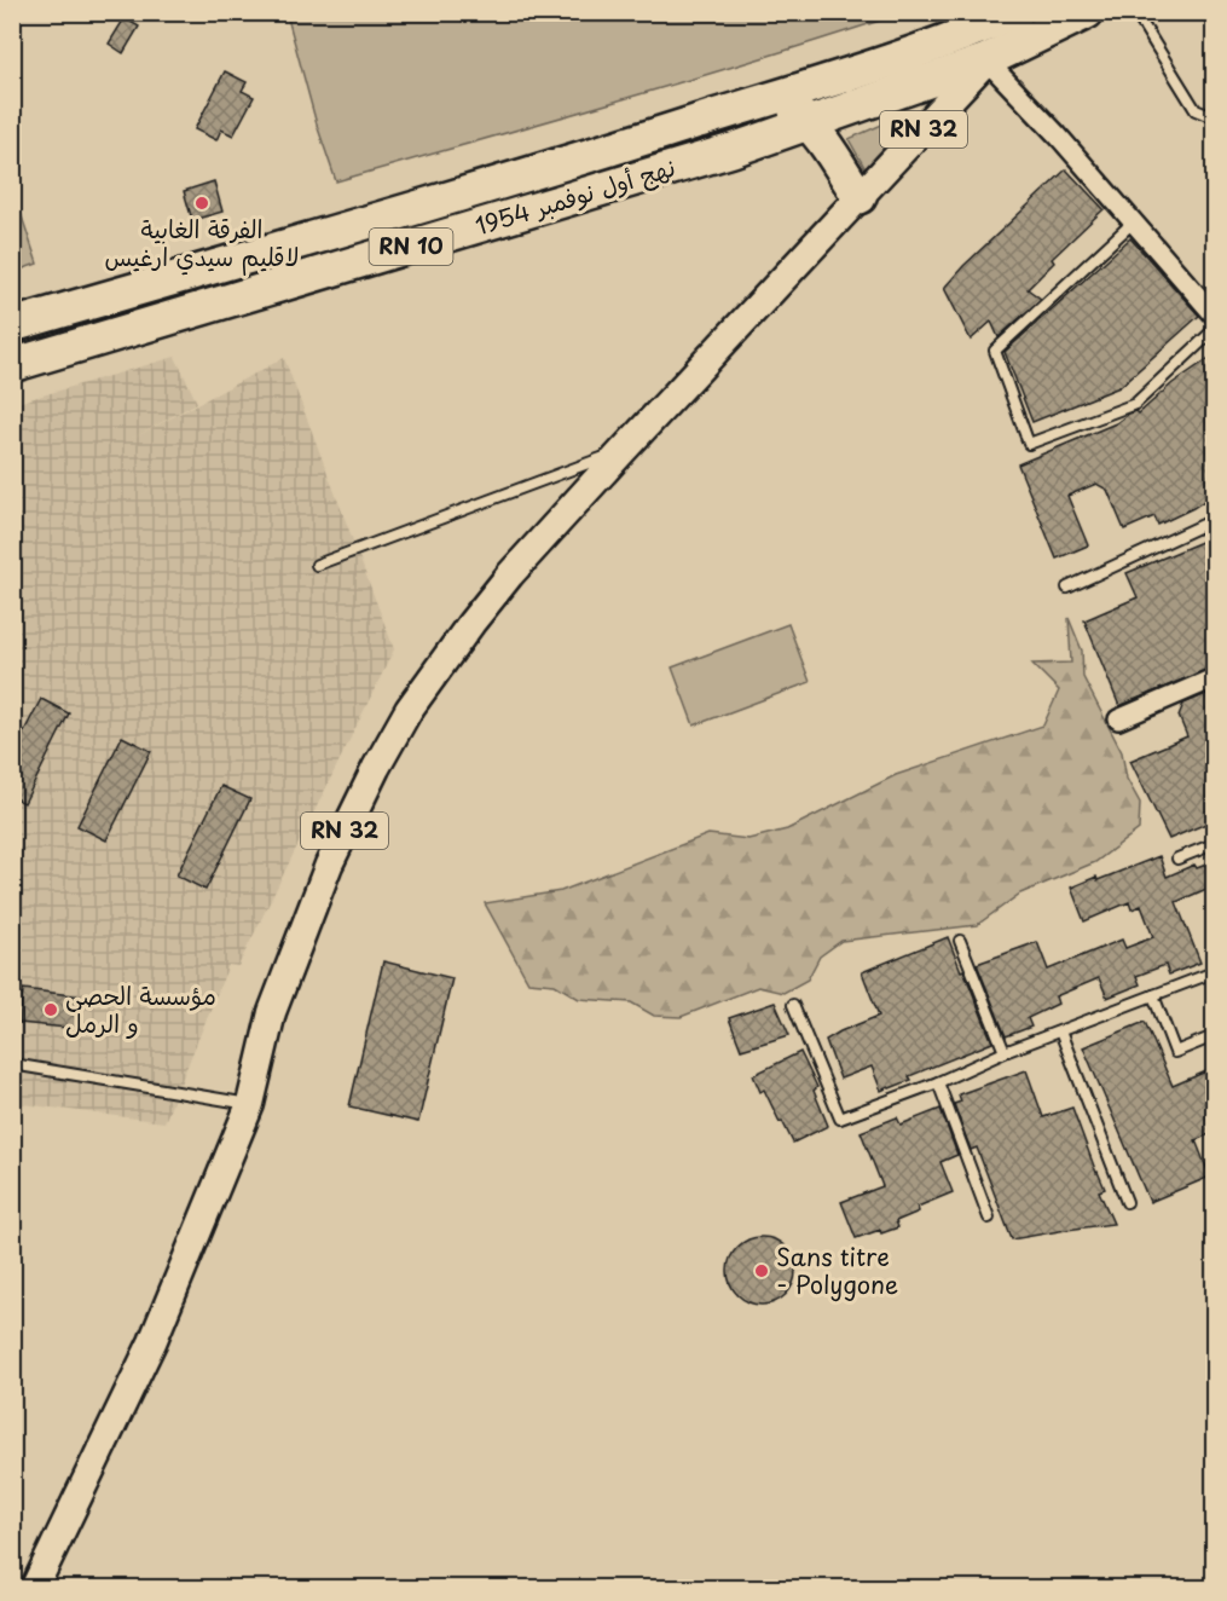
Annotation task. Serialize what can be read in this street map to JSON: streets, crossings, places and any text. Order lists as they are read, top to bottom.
{
  "streets": {
    "highway": ["نهج أول نوفمبر 1954", "RN 10"],
    "main road": ["RN 32"]
  },
  "crossings": [
    ["RN 32", "نهج أول نوفمبر 1954"]
  ],
  "places": ["الفرقة الغابية لاقليم سيدي ارغيس", "مؤسسة الحصى و الرمل", "Sans titre - Polygone"]
}
